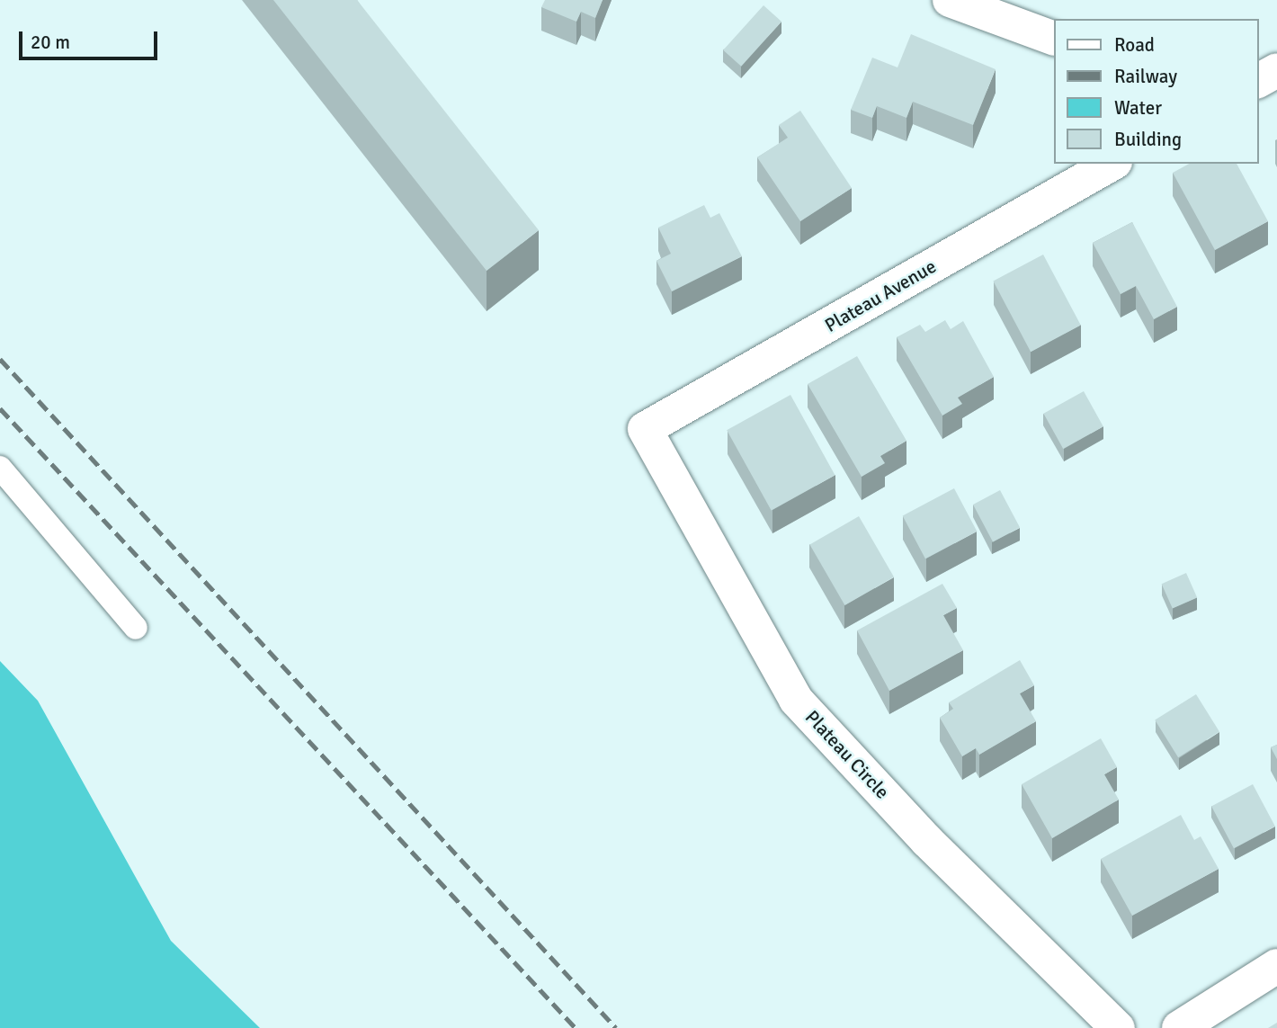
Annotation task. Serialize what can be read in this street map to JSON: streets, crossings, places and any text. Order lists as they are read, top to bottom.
{
  "streets": {
    "street": ["Plateau Avenue", "Plateau Circle"]
  },
  "crossings": [
    ["Plateau Avenue", "Plateau Circle"]
  ],
  "legend": [
    "Road",
    "Railway",
    "Water",
    "Building"
  ],
  "scale_bar": "20 m"
}
